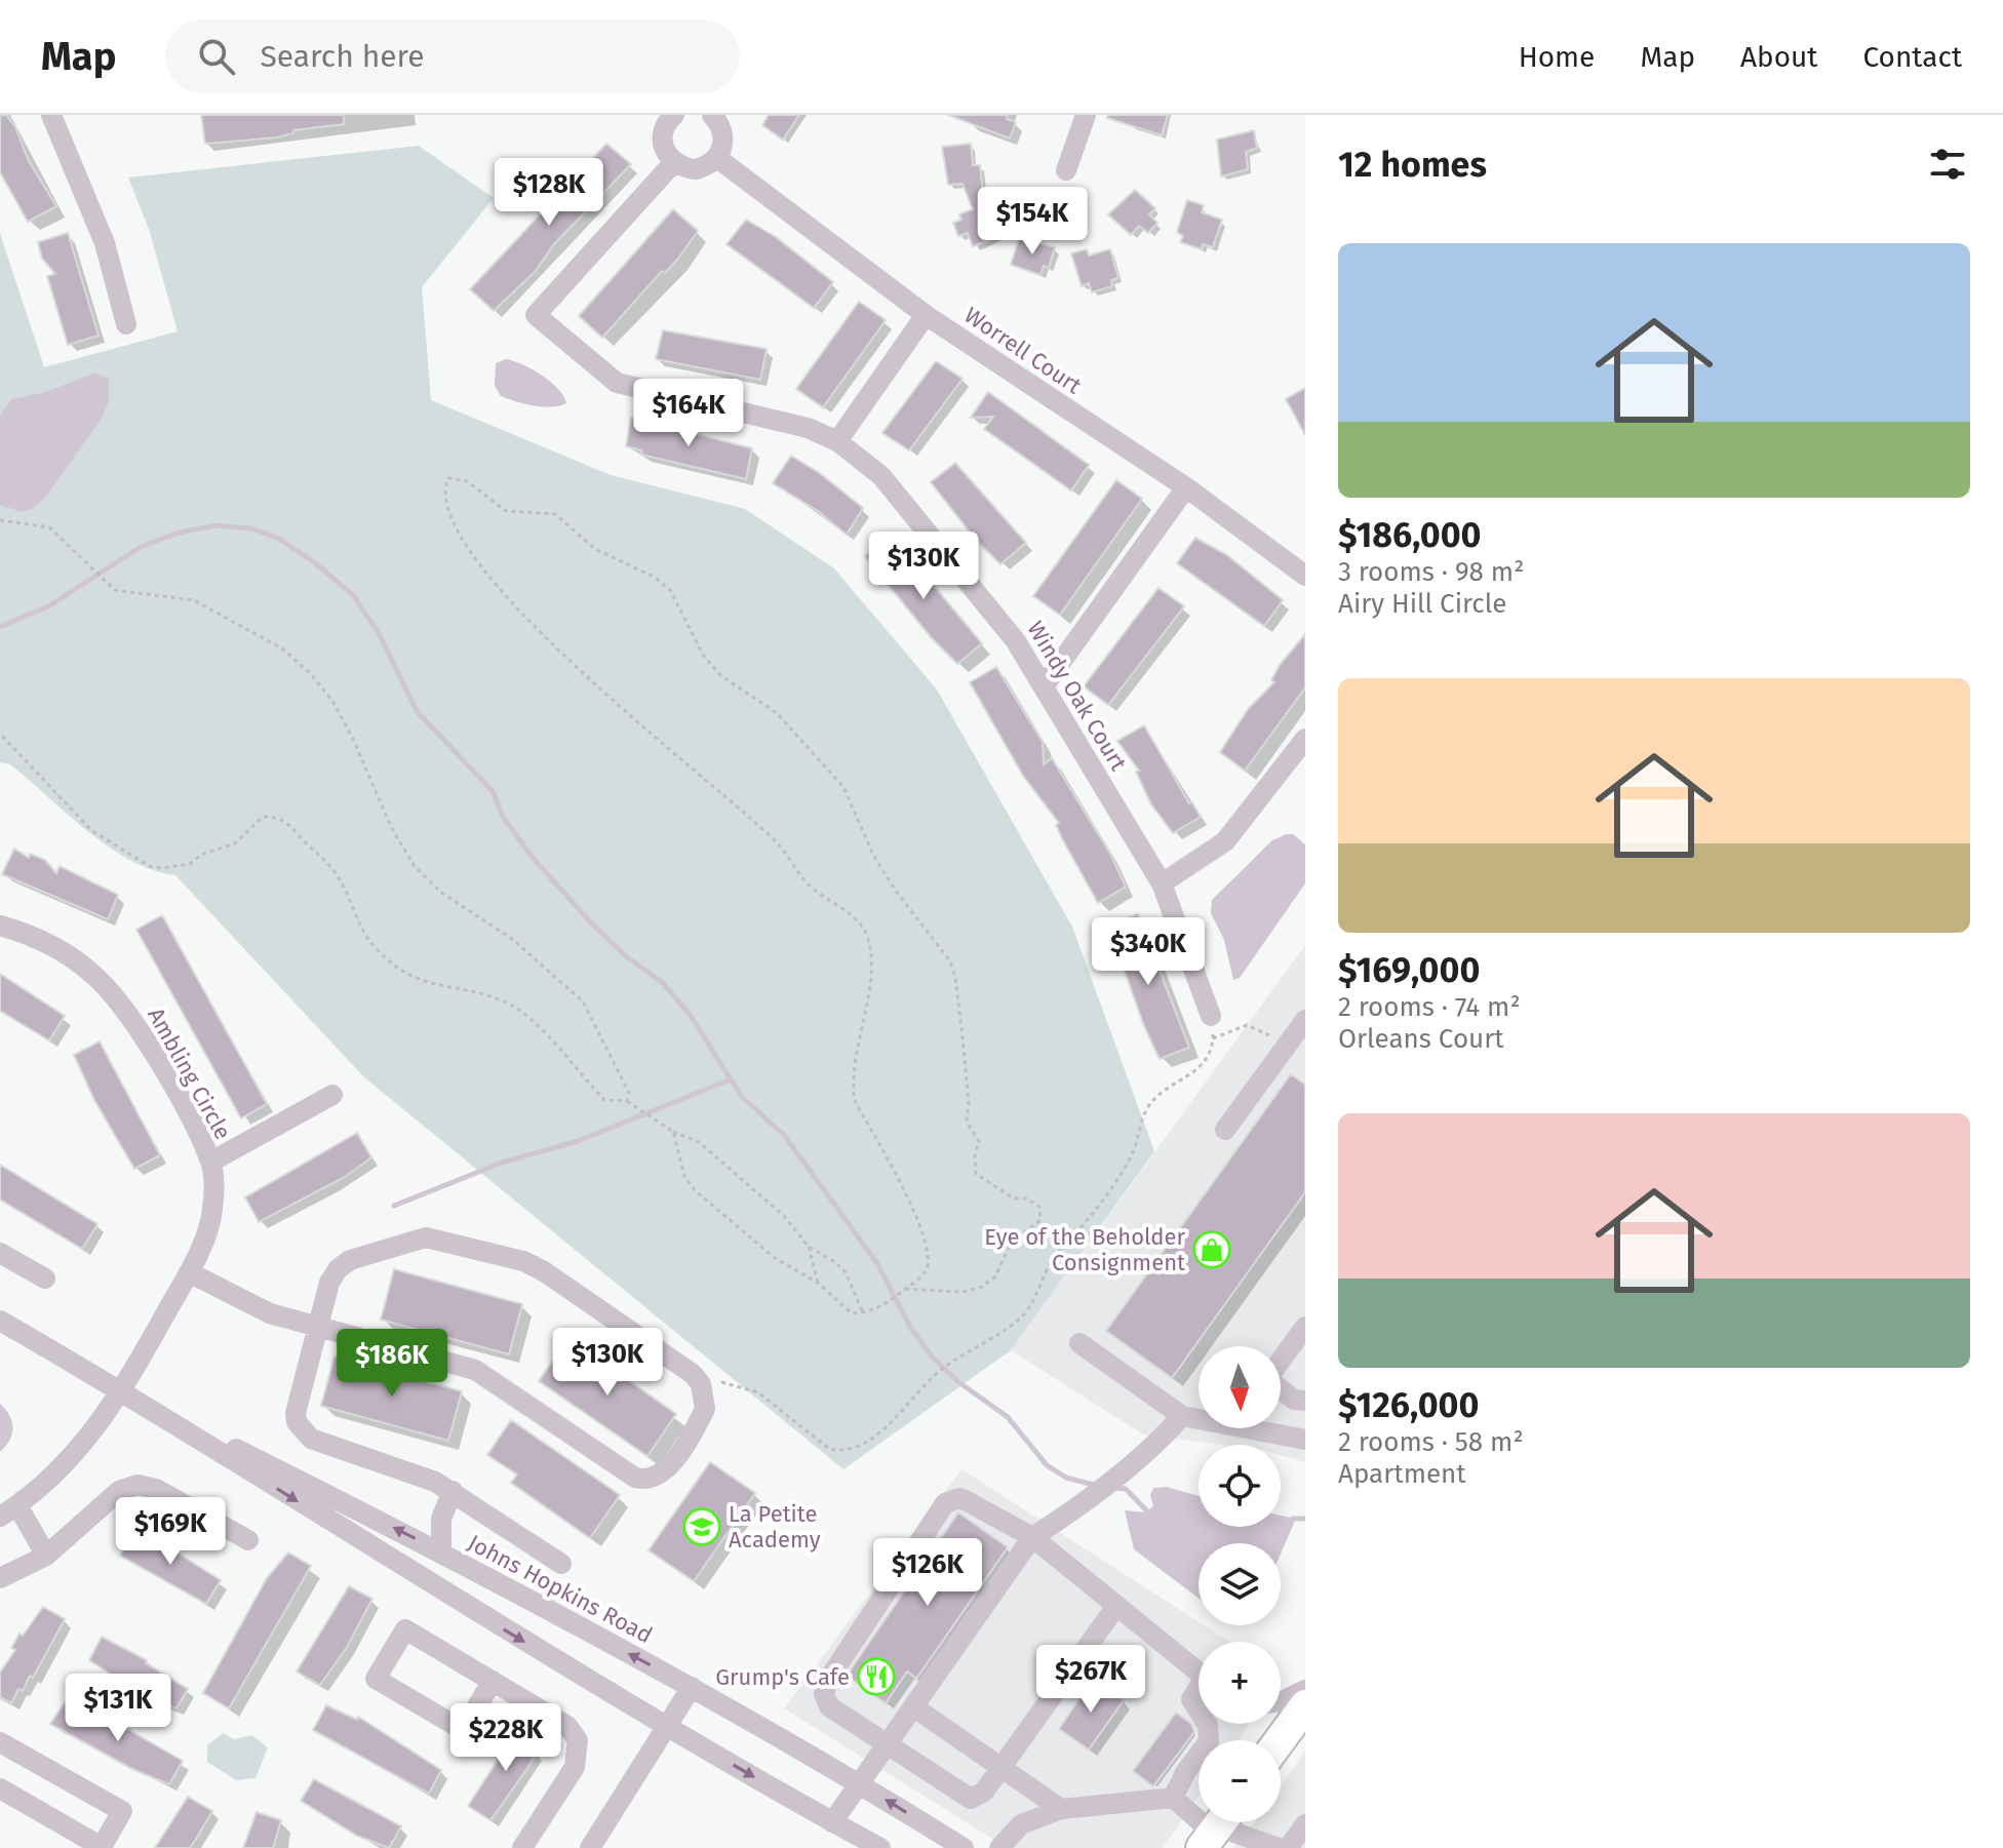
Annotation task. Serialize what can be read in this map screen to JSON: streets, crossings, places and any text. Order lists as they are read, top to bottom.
{
  "streets": {
    "street": [
      "Worrell Court",
      "Windy Oak Court",
      "Ambling Circle",
      "Johns Hopkins Road"
    ]
  },
  "crossings": [
    ["Ambling Circle", "Johns Hopkins Road"]
  ],
  "places": {
    "shop": ["Eye of the Beholder Consignment"],
    "school or university": ["La Petite Academy"],
    "restaurant": ["Grump's Cafe"]
  },
  "north": "bottom",
  "page": {
    "header": "Map",
    "search": "Search here",
    "nav": [
      "Home",
      "Map",
      "About",
      "Contact"
    ],
    "heading": "12 homes",
    "price": [
      "$128K",
      "$154K",
      "$164K",
      "$130K",
      "$340K",
      "$130K",
      "$186K",
      "$169K",
      "$126K",
      "$267K",
      "$131K",
      "$228K"
    ],
    "list": [
      {
        "name": "$186,000",
        "note": "3 rooms · 98 m² · Airy Hill Circle"
      },
      {
        "name": "$169,000",
        "note": "2 rooms · 74 m² · Orleans Court"
      },
      {
        "name": "$126,000",
        "note": "2 rooms · 58 m² · Apartment"
      }
    ],
    "map_buttons": ["+", "−"]
  }
}
